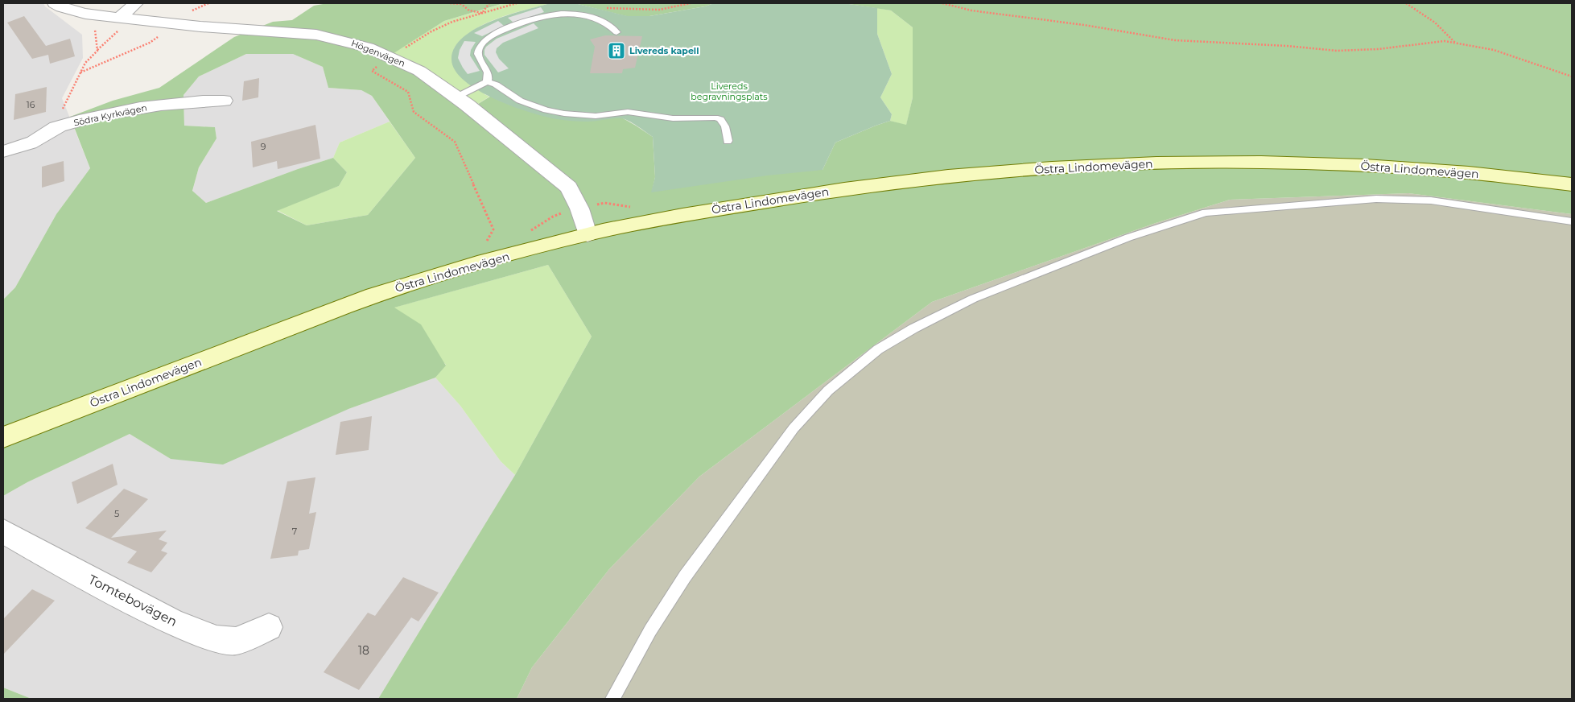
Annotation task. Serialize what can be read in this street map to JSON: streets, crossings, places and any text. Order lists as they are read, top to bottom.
{
  "streets": {
    "street": [
      "Högenvägen",
      "Södra Kyrkvägen",
      "Östra Lindomevägen",
      "Tomtebovägen"
    ]
  },
  "crossings": [
    ["Högenvägen", "Östra Lindomevägen"]
  ],
  "parks": ["Livereds begravningsplats"],
  "places": {
    "building": ["Livereds kapell"]
  },
  "house_numbers": [
    "16",
    "9",
    "5",
    "7",
    "18"
  ]
}
